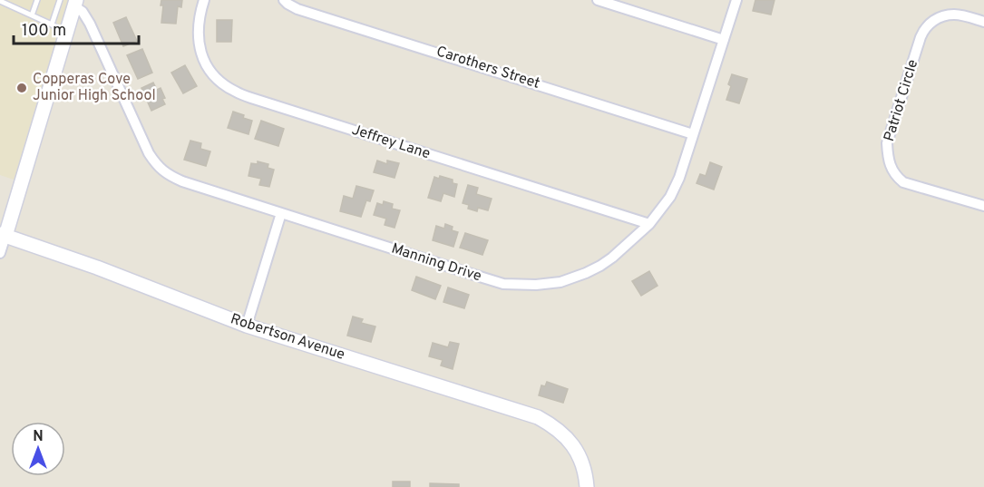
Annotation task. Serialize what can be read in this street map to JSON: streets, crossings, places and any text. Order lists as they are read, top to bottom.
{
  "streets": {
    "street": [
      "Carothers Street",
      "Patriot Circle",
      "Jeffrey Lane",
      "Manning Drive",
      "Robertson Avenue"
    ]
  },
  "crossings": [
    ["Carothers Street", "Manning Drive"],
    ["Jeffrey Lane", "Manning Drive"]
  ],
  "places": ["Copperas Cove Junior High School"],
  "scale_bar": "100 m",
  "north": "top"
}
